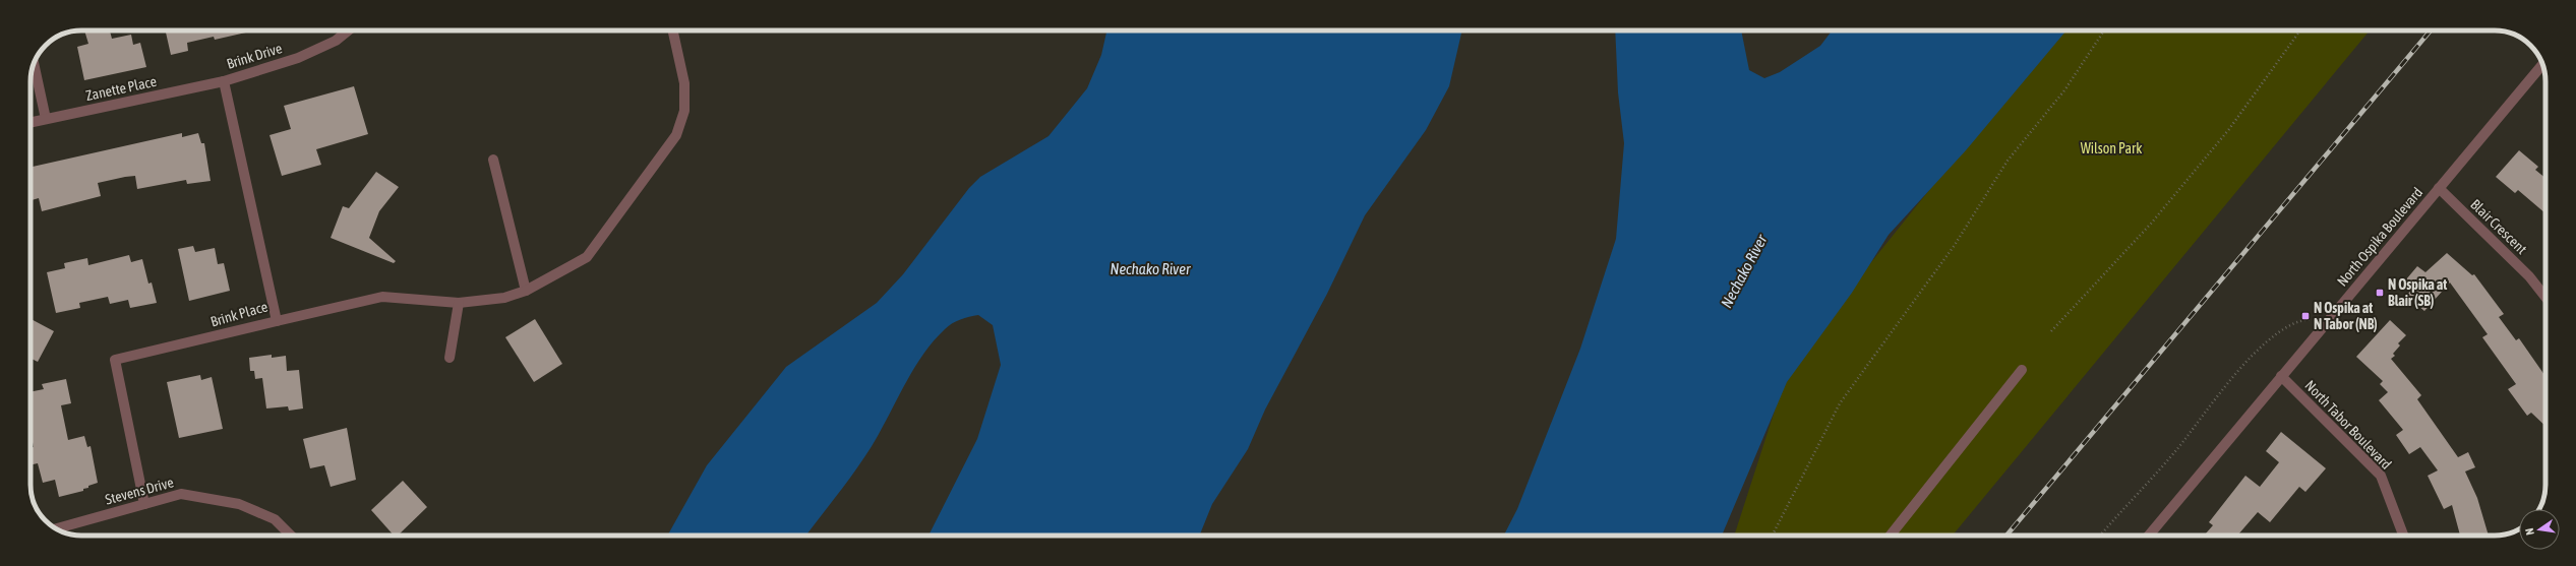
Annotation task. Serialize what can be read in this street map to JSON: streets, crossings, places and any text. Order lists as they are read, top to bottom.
{
  "streets": {
    "street": [
      "Brink Drive",
      "Zanette Place",
      "Blair Crescent",
      "North Ospika Boulevard",
      "Brink Place",
      "North Tabor Boulevard",
      "Stevens Drive"
    ]
  },
  "crossings": [
    ["Brink Drive", "Zanette Place"],
    ["Brink Drive", "Brink Place"],
    ["Zanette Place", "Brink Place"],
    ["Blair Crescent", "North Ospika Boulevard"],
    ["North Ospika Boulevard", "North Tabor Boulevard"],
    ["Brink Place", "Stevens Drive"]
  ],
  "water": ["Nechako River"],
  "parks": ["Wilson Park"],
  "places": {
    "transit": ["N Ospika at Blair (SB)", "N Ospika at N Tabor (NB)"]
  },
  "north": "left"
}
